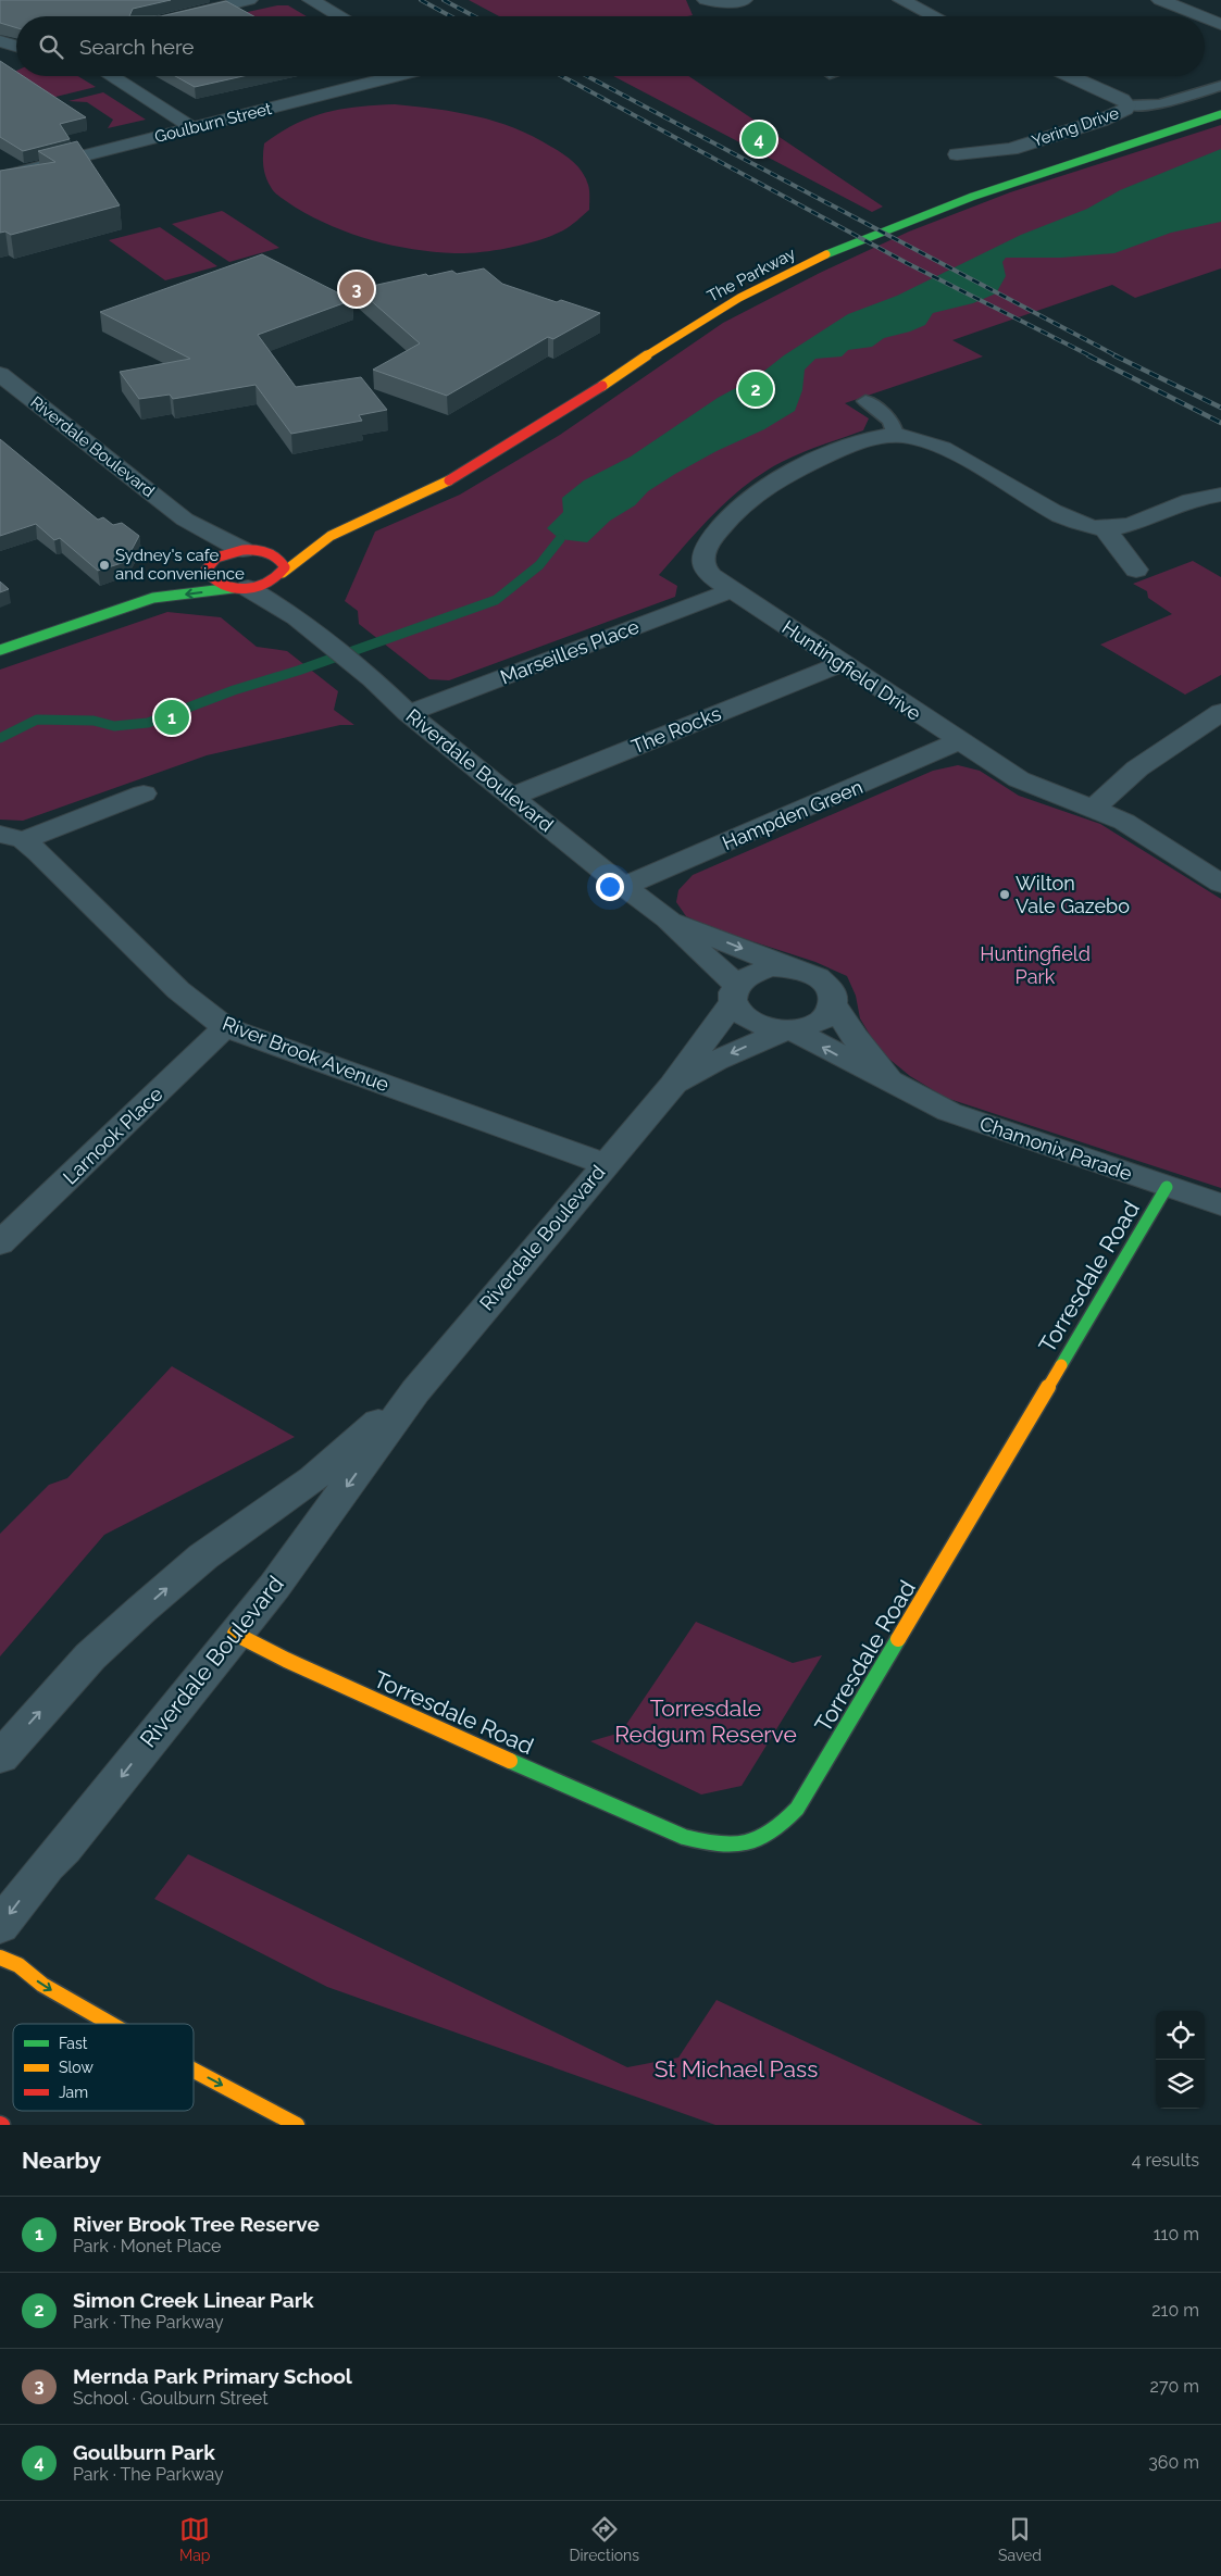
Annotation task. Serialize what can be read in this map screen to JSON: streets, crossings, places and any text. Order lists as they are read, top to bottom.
{
  "streets": {
    "main road": ["The Parkway", "Torresdale Road"],
    "street": [
      "Goulburn Street",
      "Yering Drive",
      "Riverdale Boulevard",
      "Marseilles Place",
      "Huntingfield Drive",
      "The Rocks",
      "Hampden Green",
      "River Brook Avenue",
      "Larnook Place",
      "Chamonix Parade"
    ]
  },
  "crossings": [
    ["The Parkway", "Riverdale Boulevard"],
    ["Riverdale Boulevard", "Marseilles Place"],
    ["Riverdale Boulevard", "The Rocks"],
    ["Riverdale Boulevard", "Hampden Green"],
    ["Riverdale Boulevard", "River Brook Avenue"],
    ["Riverdale Boulevard", "Chamonix Parade"],
    ["Riverdale Boulevard", "Torresdale Road"],
    ["Marseilles Place", "Huntingfield Drive"],
    ["Huntingfield Drive", "The Rocks"],
    ["Huntingfield Drive", "Hampden Green"],
    ["River Brook Avenue", "Larnook Place"],
    ["Chamonix Parade", "Torresdale Road"]
  ],
  "parks": ["Huntingfield Park", "Torresdale Redgum Reserve", "St Michael Pass"],
  "places": ["Sydney's cafe and convenience", "Wilton Vale Gazebo"],
  "legend": ["Fast", "Slow", "Jam"],
  "page": {
    "search": "Search here",
    "pins": [
      "4",
      "3",
      "2",
      "1"
    ],
    "heading": ["Nearby", "4 results"],
    "list": [
      {
        "mark": "1",
        "name": "River Brook Tree Reserve",
        "note": "Park · Monet Place",
        "value": "110 m"
      },
      {
        "mark": "2",
        "name": "Simon Creek Linear Park",
        "note": "Park · The Parkway",
        "value": "210 m"
      },
      {
        "mark": "3",
        "name": "Mernda Park Primary School",
        "note": "School · Goulburn Street",
        "value": "270 m"
      },
      {
        "mark": "4",
        "name": "Goulburn Park",
        "note": "Park · The Parkway",
        "value": "360 m"
      }
    ],
    "nav": ["Map", "Directions", "Saved"]
  }
}
